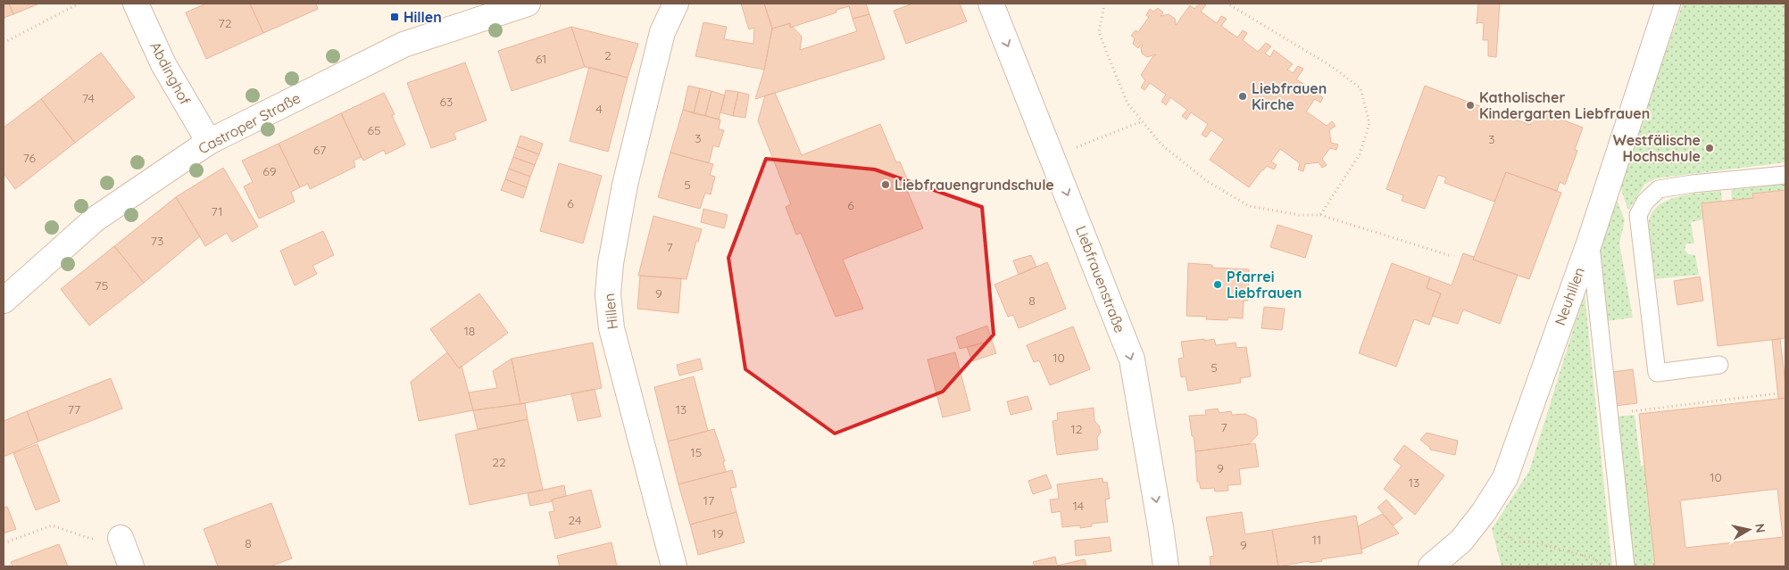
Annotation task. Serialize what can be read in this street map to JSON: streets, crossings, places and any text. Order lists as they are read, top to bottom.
{
  "streets": {
    "street": [
      "Abdinghof",
      "Castroper Straße",
      "Liebfrauenstraße",
      "Neuhillen",
      "Hillen"
    ]
  },
  "crossings": [
    ["Abdinghof", "Castroper Straße"]
  ],
  "one_way": ["Liebfrauenstraße"],
  "places": {
    "transit": ["Hillen"],
    "other": [
      "Liebfrauen Kirche",
      "Katholischer Kindergarten Liebfrauen",
      "Westfälische Hochschule",
      "Liebfrauengrundschule",
      "Pfarrei Liebfrauen"
    ]
  },
  "house_numbers": [
    "72",
    "2",
    "61",
    "74",
    "63",
    "4",
    "65",
    "3",
    "3",
    "67",
    "76",
    "69",
    "5",
    "6",
    "6",
    "71",
    "73",
    "7",
    "75",
    "9",
    "8",
    "18",
    "10",
    "5",
    "77",
    "13",
    "7",
    "12",
    "15",
    "22",
    "9",
    "10",
    "13",
    "17",
    "14",
    "24",
    "19",
    "11",
    "8",
    "9"
  ],
  "north": "right"
}
